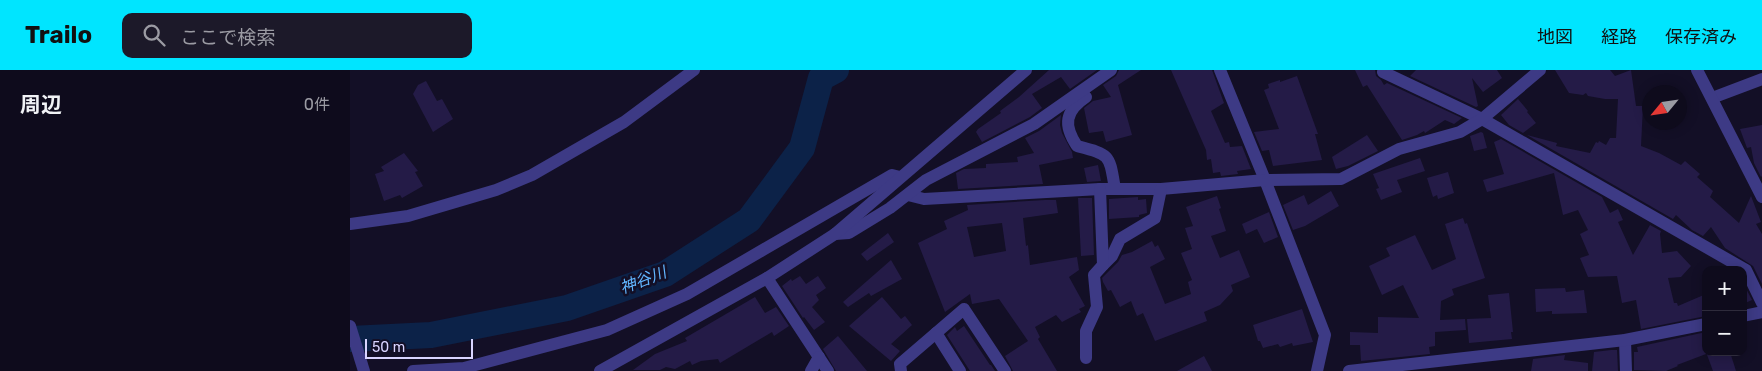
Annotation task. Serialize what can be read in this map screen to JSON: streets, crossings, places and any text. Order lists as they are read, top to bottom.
{
  "water": ["神谷川"],
  "scale_bar": "50 m",
  "north": "bottom left",
  "page": {
    "header": "Trailo",
    "search": "ここで検索",
    "nav": ["地図", "経路", "保存済み"],
    "heading": ["周辺", "0件"],
    "map_buttons": ["+", "−"],
    "scale": "50 m"
  }
}
